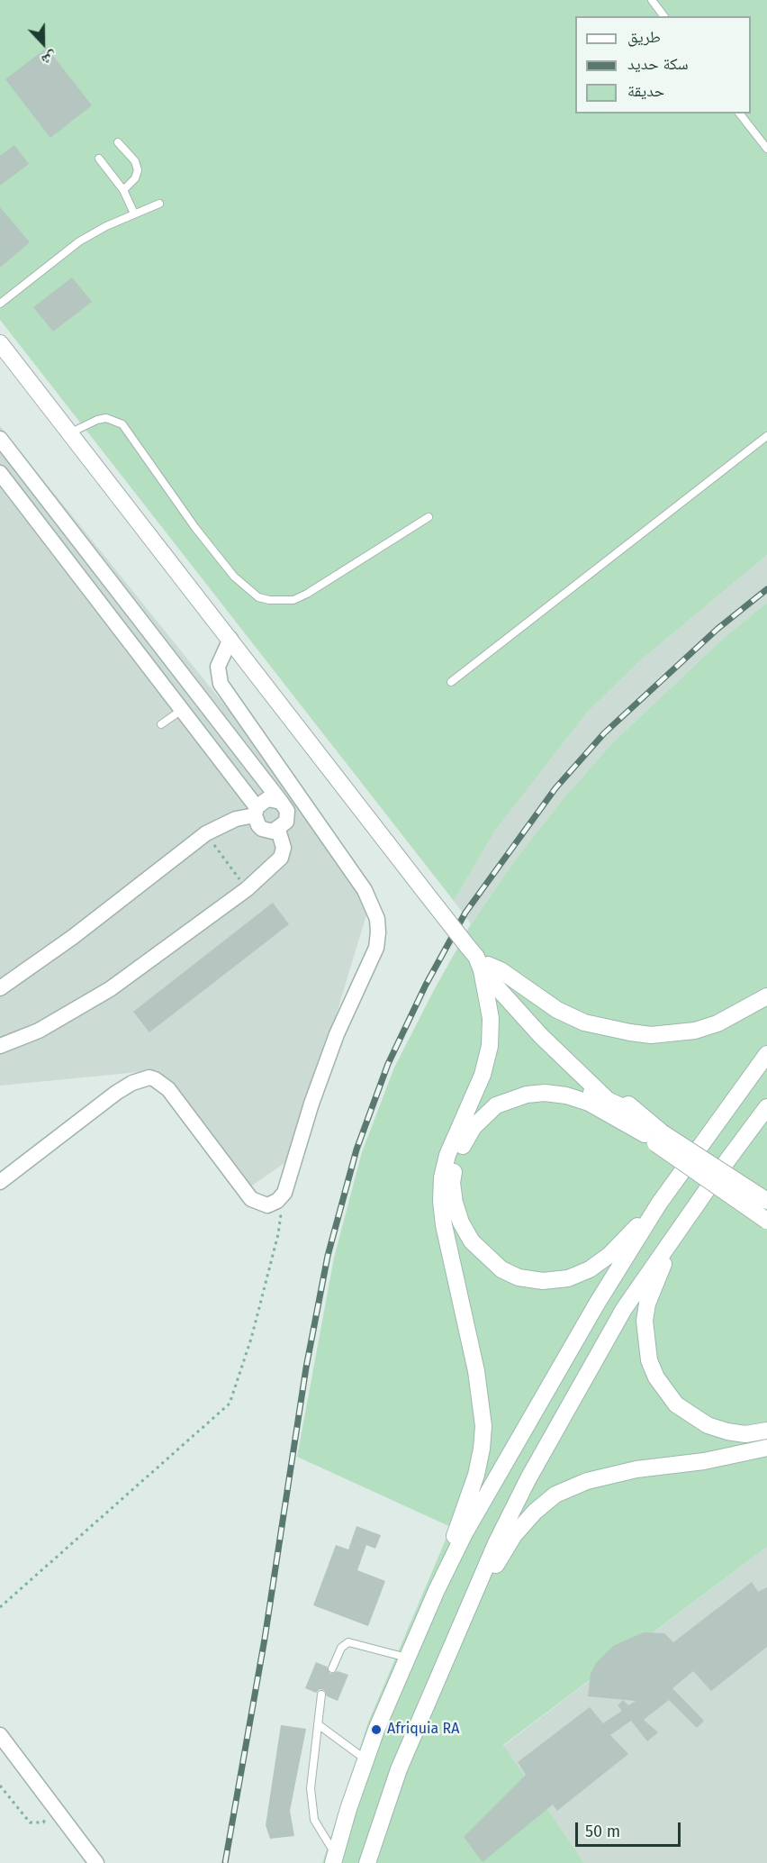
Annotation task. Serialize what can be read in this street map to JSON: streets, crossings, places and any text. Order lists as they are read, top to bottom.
{
  "places": ["Afriquia RA"],
  "legend": ["طريق", "سكة حديد", "حديقة"],
  "scale_bar": "50 m",
  "north": "bottom"
}
